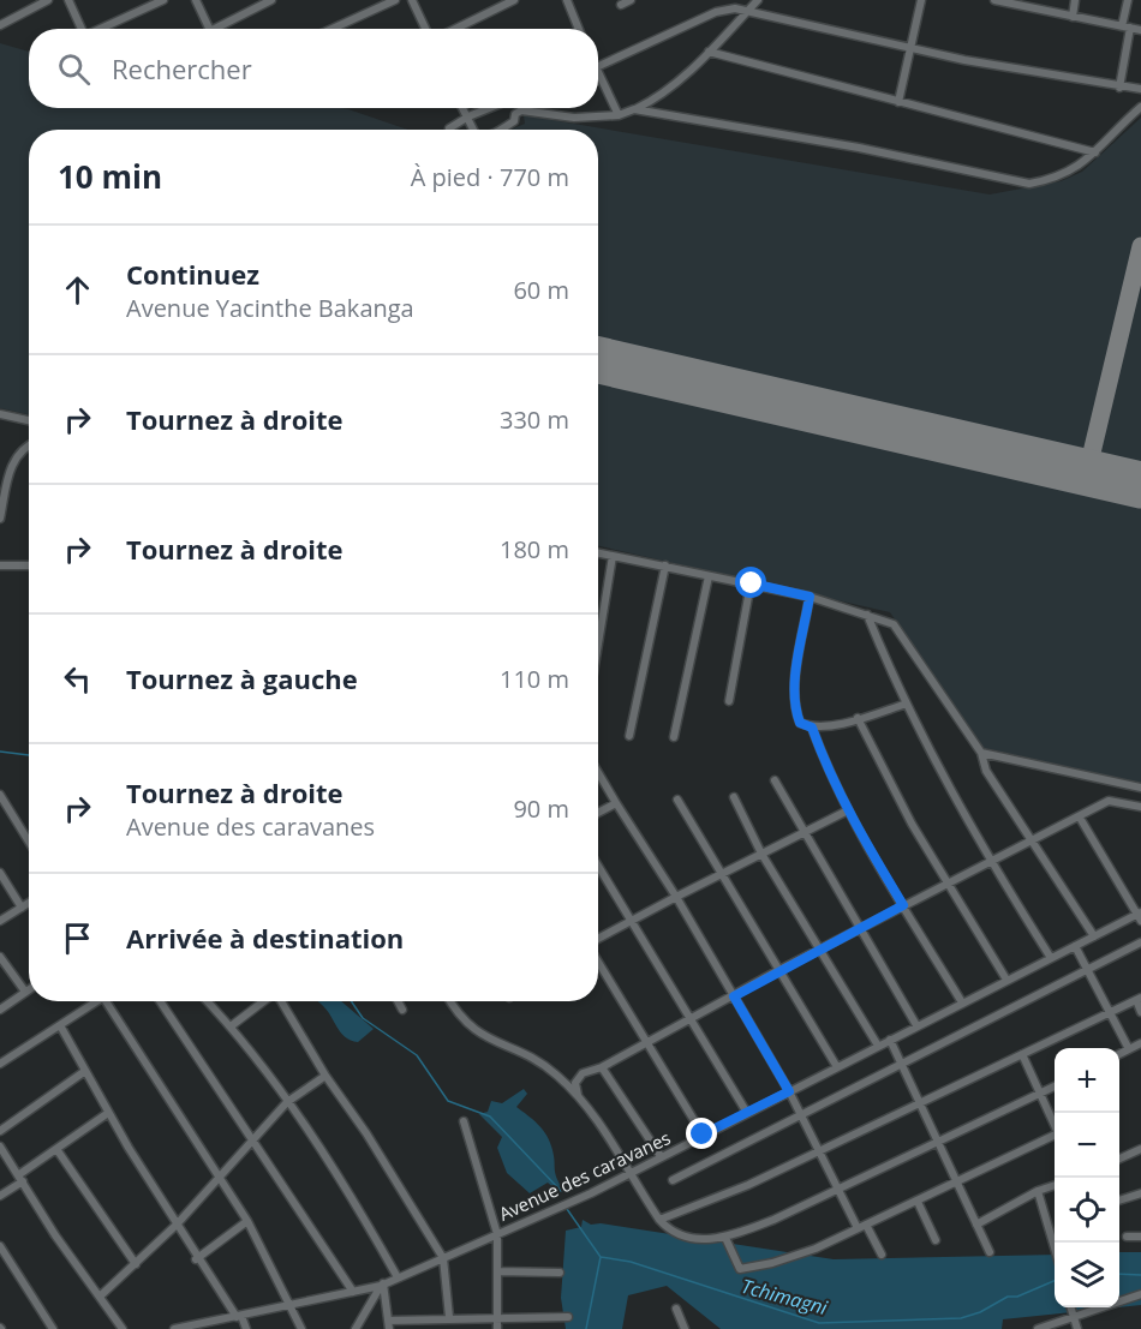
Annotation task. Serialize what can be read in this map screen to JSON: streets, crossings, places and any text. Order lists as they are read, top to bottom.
{
  "streets": {
    "street": ["Avenue des caravanes"]
  },
  "water": ["Tchimagni"],
  "page": {
    "search": "Rechercher",
    "heading": ["10 min", "À pied · 770 m"],
    "list": [
      ["Continuez", "Avenue Yacinthe Bakanga", "60 m"],
      ["Tournez à droite", "330 m"],
      ["Tournez à droite", "180 m"],
      ["Tournez à gauche", "110 m"],
      ["Tournez à droite", "Avenue des caravanes", "90 m"],
      "Arrivée à destination"
    ],
    "map_buttons": ["+", "−"]
  }
}
